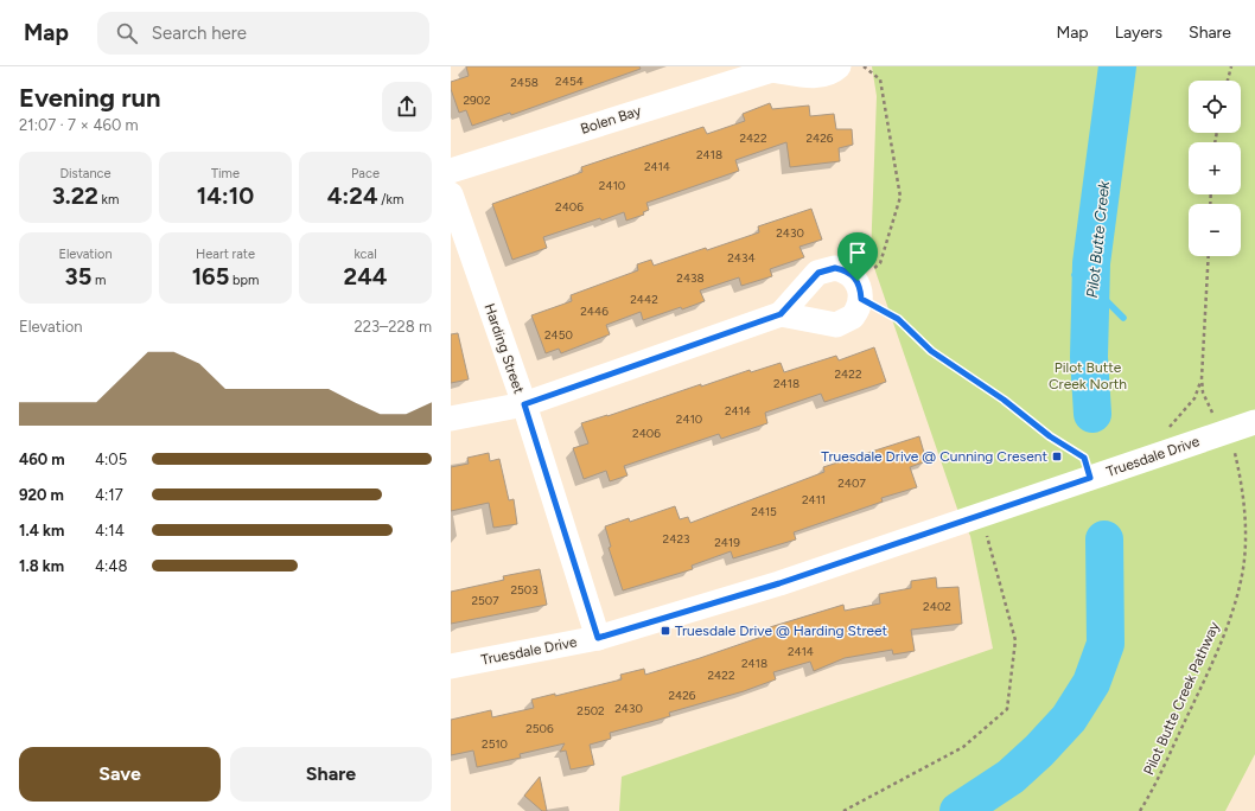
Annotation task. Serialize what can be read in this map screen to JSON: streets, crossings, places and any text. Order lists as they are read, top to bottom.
{
  "streets": {
    "street": ["Bolen Bay", "Harding Street", "Truesdale Drive"],
    "path": ["Pilot Butte Creek Pathway"]
  },
  "crossings": [
    ["Harding Street", "Truesdale Drive"]
  ],
  "water": ["Pilot Butte Creek"],
  "parks": ["Pilot Butte Creek North"],
  "places": {
    "transit": ["Truesdale Drive @ Cunning Cresent", "Truesdale Drive @ Harding Street"]
  },
  "house_numbers": [
    "2454",
    "2458",
    "2902",
    "2422",
    "2426",
    "2418",
    "2414",
    "2410",
    "2406",
    "2430",
    "2434",
    "2438",
    "2442",
    "2446",
    "2450",
    "2422",
    "2418",
    "2414",
    "2410",
    "2406",
    "2407",
    "2411",
    "2415",
    "2423",
    "2419",
    "2503",
    "2507",
    "2402",
    "2414",
    "2418",
    "2422",
    "2426",
    "2430",
    "2502",
    "2506",
    "2510"
  ],
  "page": {
    "header": "Map",
    "search": "Search here",
    "nav": ["Map", "Layers", "Share"],
    "heading": ["Evening run", "21:07 · 7 × 460 m"],
    "map_buttons": ["+", "−"],
    "stats": [
      ["Distance", "3.22 km"],
      ["Time", "14:10"],
      ["Pace", "4:24 /km"],
      ["Elevation", "35 m"],
      ["Heart rate", "165 bpm"],
      ["kcal", "244"]
    ],
    "chart": ["Elevation", "223–228 m"],
    "list": [
      {
        "name": "460 m",
        "note": "4:05"
      },
      {
        "name": "920 m",
        "note": "4:17"
      },
      {
        "name": "1.4 km",
        "note": "4:14"
      },
      {
        "name": "1.8 km",
        "note": "4:48"
      }
    ],
    "buttons": ["Save", "Share"]
  }
}
